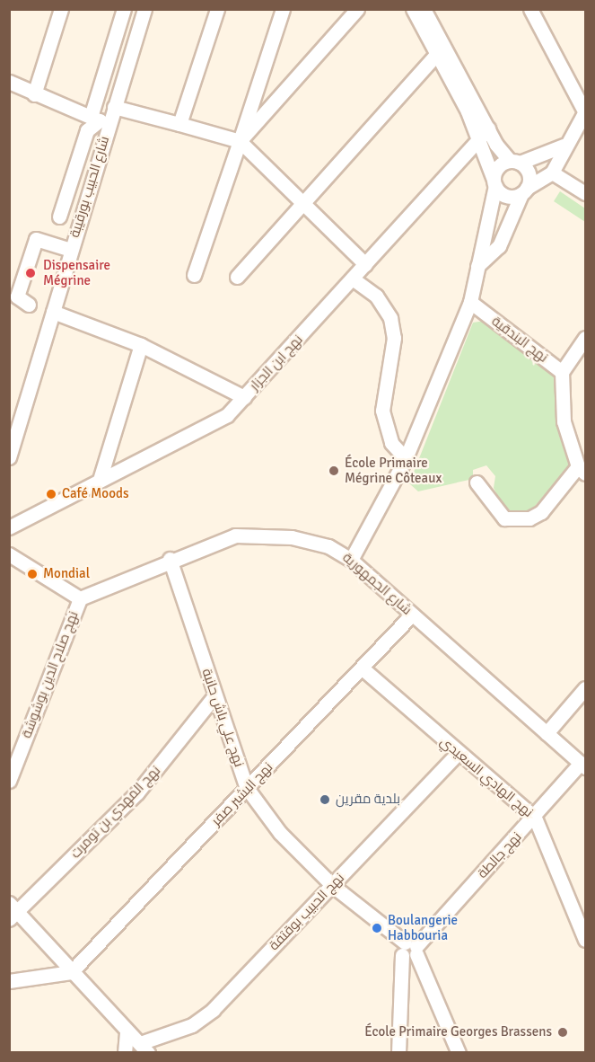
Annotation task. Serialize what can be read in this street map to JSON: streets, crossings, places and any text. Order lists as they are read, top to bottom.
{
  "streets": {
    "street": [
      "شارع الحبيب بورقيبة",
      "نهج البندقية",
      "نهج ابن الجزار",
      "شارع الجمهورية",
      "نهج صلاح الدين بوشوشة",
      "نهج علي باش حانبة",
      "نهج الهادي السعيدي",
      "نهج البشير صفر",
      "نهج المهدي بن تومرت",
      "نهج جالطة",
      "نهج الحبيب بوقتفة"
    ]
  },
  "crossings": [
    ["شارع الجمهورية", "نهج صلاح الدين بوشوشة"],
    ["شارع الجمهورية", "نهج علي باش حانبة"],
    ["شارع الجمهورية", "نهج البشير صفر"],
    ["شارع الجمهورية", "نهج جالطة"],
    ["نهج علي باش حانبة", "نهج البشير صفر"],
    ["نهج علي باش حانبة", "نهج المهدي بن تومرت"],
    ["نهج علي باش حانبة", "نهج جالطة"],
    ["نهج علي باش حانبة", "نهج الحبيب بوقتفة"],
    ["نهج الهادي السعيدي", "نهج البشير صفر"],
    ["نهج الهادي السعيدي", "نهج جالطة"],
    ["نهج الهادي السعيدي", "نهج الحبيب بوقتفة"]
  ],
  "places": [
    "Dispensaire Mégrine",
    "École Primaire Mégrine Côteaux",
    "Café Moods",
    "Mondial",
    "بلدية مقرين",
    "Boulangerie Habbouria",
    "École Primaire Georges Brassens"
  ]
}
